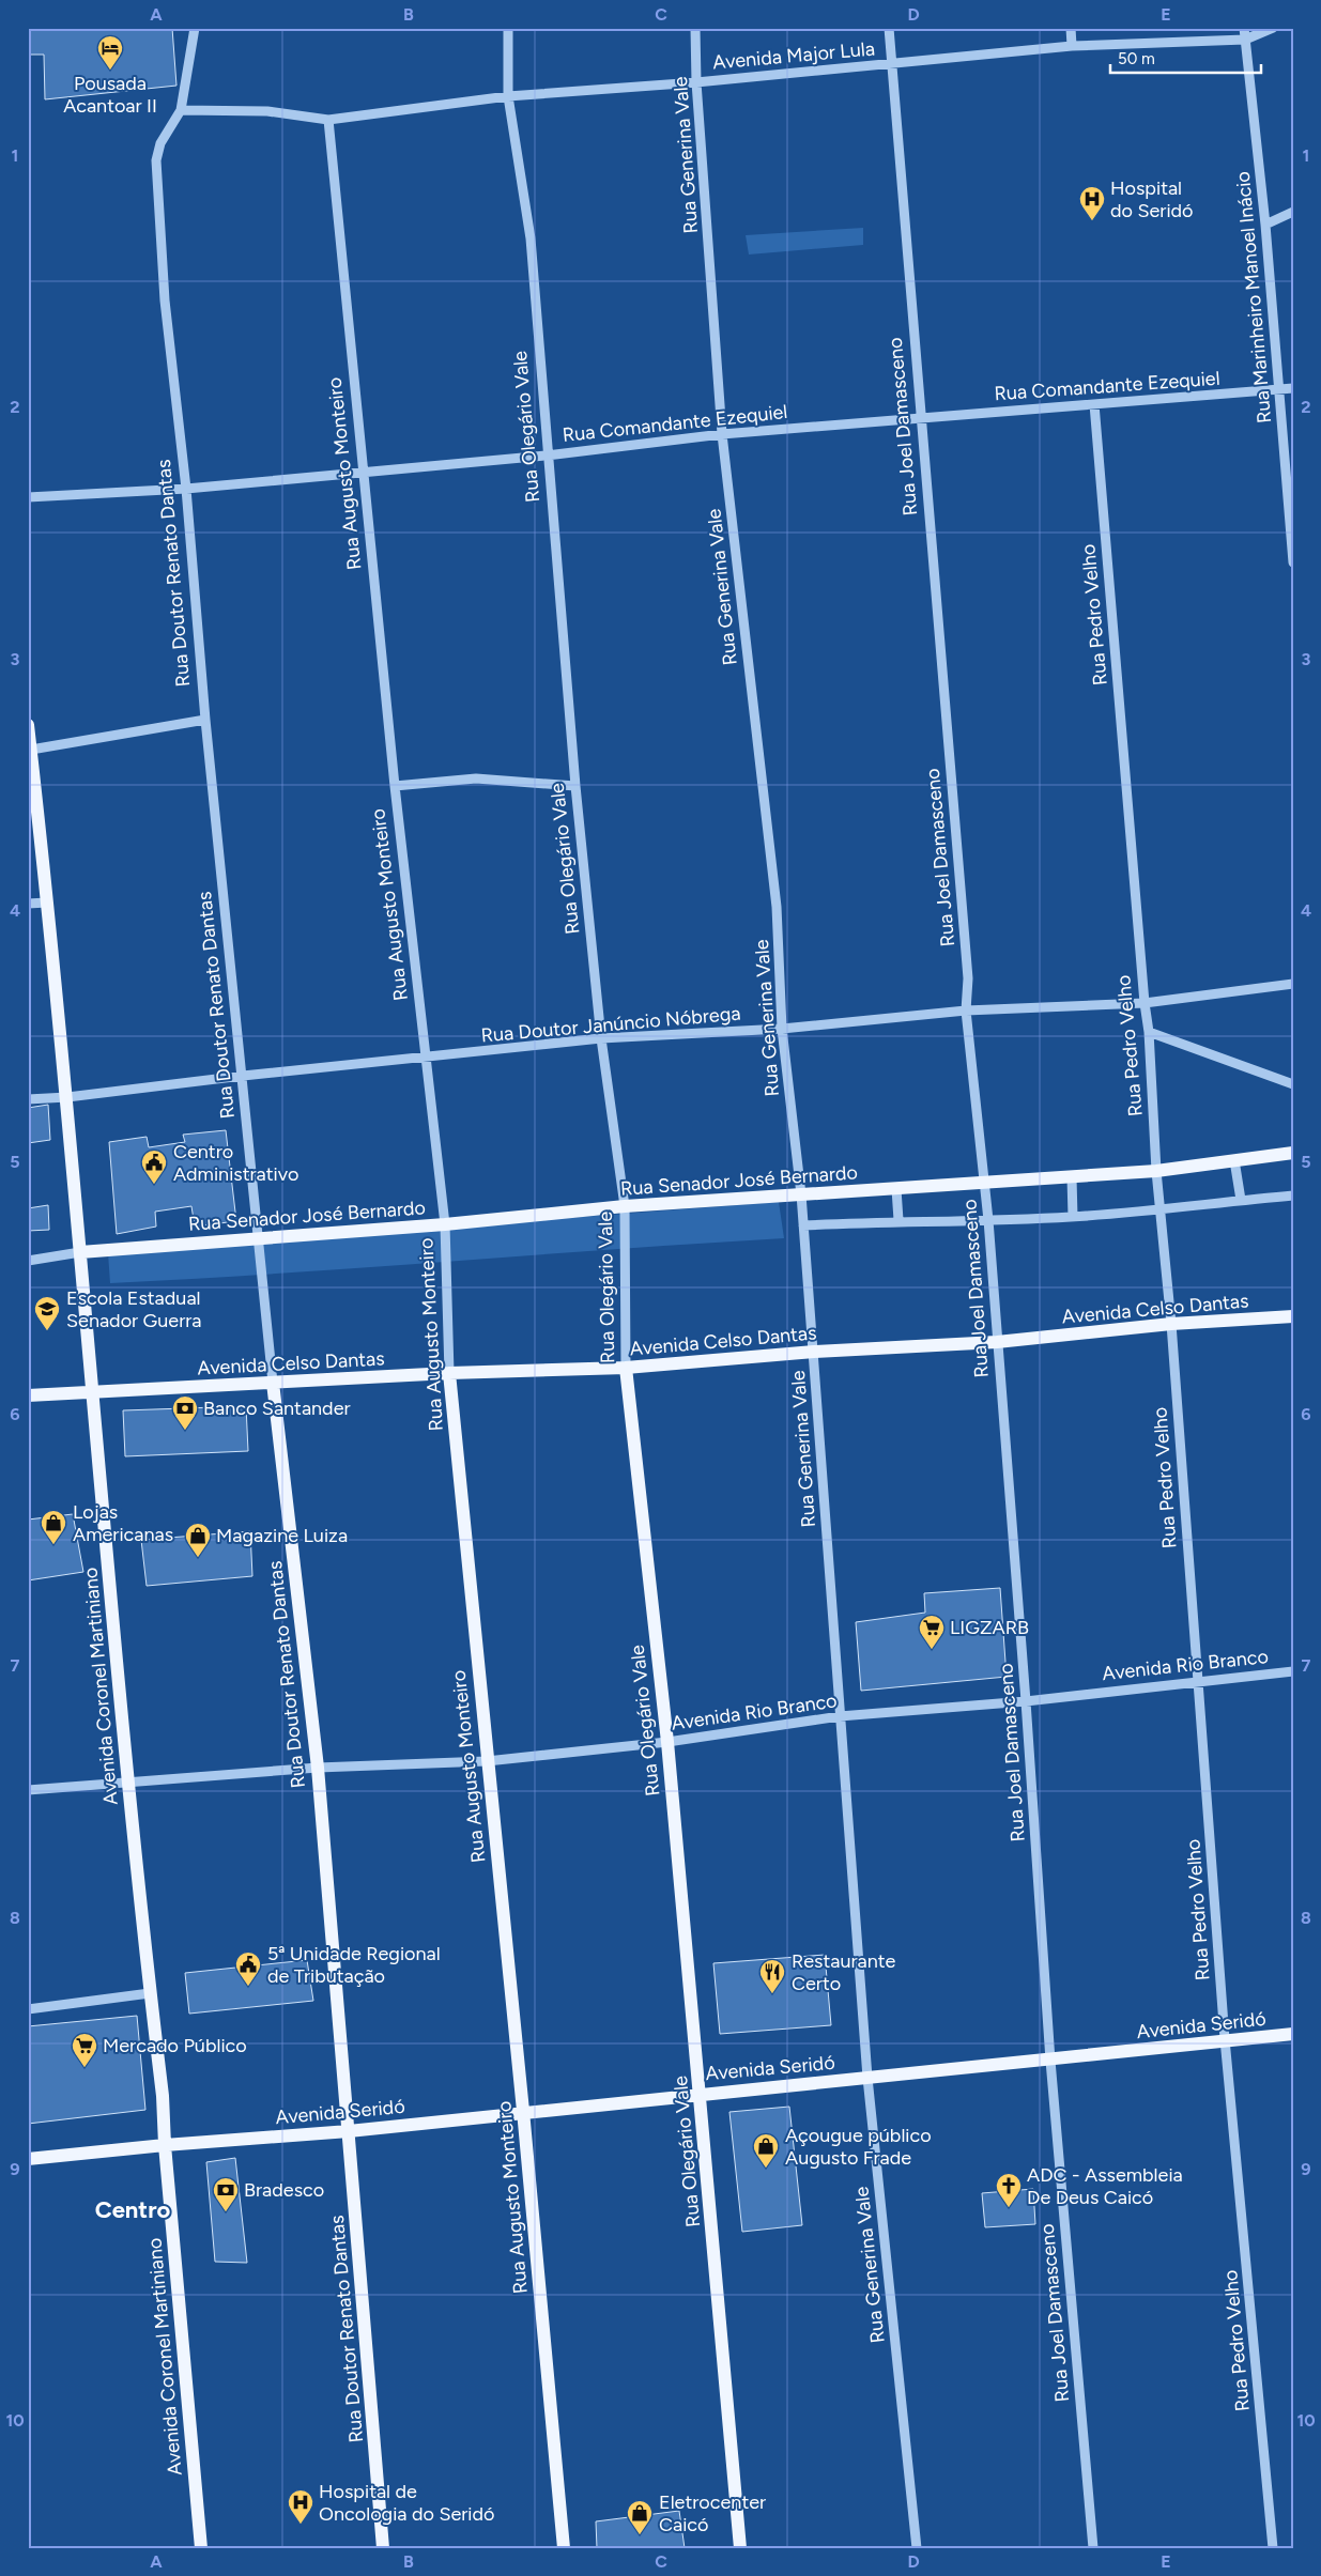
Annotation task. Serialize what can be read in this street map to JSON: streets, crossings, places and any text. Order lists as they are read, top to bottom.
{
  "streets": {
    "main road": [
      "Rua Olegário Vale",
      "Rua Augusto Monteiro",
      "Rua Doutor Renato Dantas",
      "Rua Senador José Bernardo",
      "Avenida Celso Dantas",
      "Avenida Coronel Martiniano",
      "Avenida Seridó"
    ],
    "street": [
      "Avenida Major Lula",
      "Rua Generina Vale",
      "Rua Marinheiro Manoel Inácio",
      "Rua Comandante Ezequiel",
      "Rua Joel Damasceno",
      "Rua Pedro Velho",
      "Rua Doutor Janúncio Nóbrega",
      "Avenida Rio Branco"
    ]
  },
  "crossings": [
    ["Avenida Major Lula", "Rua Generina Vale"],
    ["Avenida Major Lula", "Rua Marinheiro Manoel Inácio"],
    ["Avenida Major Lula", "Rua Olegário Vale"],
    ["Avenida Major Lula", "Rua Joel Damasceno"],
    ["Avenida Major Lula", "Rua Augusto Monteiro"],
    ["Avenida Major Lula", "Rua Doutor Renato Dantas"],
    ["Rua Generina Vale", "Rua Comandante Ezequiel"],
    ["Rua Generina Vale", "Rua Doutor Janúncio Nóbrega"],
    ["Rua Generina Vale", "Rua Senador José Bernardo"],
    ["Rua Generina Vale", "Avenida Celso Dantas"],
    ["Rua Generina Vale", "Avenida Rio Branco"],
    ["Rua Generina Vale", "Avenida Seridó"],
    ["Rua Marinheiro Manoel Inácio", "Rua Comandante Ezequiel"],
    ["Rua Comandante Ezequiel", "Rua Olegário Vale"],
    ["Rua Comandante Ezequiel", "Rua Joel Damasceno"],
    ["Rua Comandante Ezequiel", "Rua Augusto Monteiro"],
    ["Rua Comandante Ezequiel", "Rua Doutor Renato Dantas"],
    ["Rua Comandante Ezequiel", "Rua Pedro Velho"],
    ["Rua Olegário Vale", "Rua Doutor Janúncio Nóbrega"],
    ["Rua Olegário Vale", "Rua Senador José Bernardo"],
    ["Rua Olegário Vale", "Avenida Celso Dantas"],
    ["Rua Olegário Vale", "Avenida Rio Branco"],
    ["Rua Olegário Vale", "Avenida Seridó"],
    ["Rua Joel Damasceno", "Rua Doutor Janúncio Nóbrega"],
    ["Rua Joel Damasceno", "Rua Senador José Bernardo"],
    ["Rua Joel Damasceno", "Avenida Celso Dantas"],
    ["Rua Joel Damasceno", "Avenida Rio Branco"],
    ["Rua Joel Damasceno", "Avenida Seridó"],
    ["Rua Augusto Monteiro", "Rua Doutor Janúncio Nóbrega"],
    ["Rua Augusto Monteiro", "Rua Senador José Bernardo"],
    ["Rua Augusto Monteiro", "Avenida Celso Dantas"],
    ["Rua Augusto Monteiro", "Avenida Rio Branco"],
    ["Rua Augusto Monteiro", "Avenida Seridó"],
    ["Rua Doutor Renato Dantas", "Rua Doutor Janúncio Nóbrega"],
    ["Rua Doutor Renato Dantas", "Rua Senador José Bernardo"],
    ["Rua Doutor Renato Dantas", "Avenida Celso Dantas"],
    ["Rua Doutor Renato Dantas", "Avenida Rio Branco"],
    ["Rua Doutor Renato Dantas", "Avenida Seridó"],
    ["Rua Pedro Velho", "Rua Doutor Janúncio Nóbrega"],
    ["Rua Pedro Velho", "Rua Senador José Bernardo"],
    ["Rua Pedro Velho", "Avenida Celso Dantas"],
    ["Rua Pedro Velho", "Avenida Rio Branco"],
    ["Rua Pedro Velho", "Avenida Seridó"],
    ["Rua Doutor Janúncio Nóbrega", "Avenida Coronel Martiniano"],
    ["Rua Senador José Bernardo", "Avenida Coronel Martiniano"],
    ["Avenida Celso Dantas", "Avenida Coronel Martiniano"],
    ["Avenida Rio Branco", "Avenida Coronel Martiniano"],
    ["Avenida Coronel Martiniano", "Avenida Seridó"]
  ],
  "districts": ["Centro"],
  "places": {
    "hotel": ["Pousada Acantoar II"],
    "hospital": ["Hospital do Seridó", "Hospital de Oncologia do Seridó"],
    "public building": ["Centro Administrativo", "5ª Unidade Regional de Tributação"],
    "school or university": ["Escola Estadual Senador Guerra"],
    "bank": ["Banco Santander", "Bradesco"],
    "shop": [
      "Lojas Americanas",
      "Magazine Luiza",
      "Açougue público Augusto Frade",
      "Eletrocenter Caicó"
    ],
    "supermarket": ["LIGZARB", "Mercado Público"],
    "restaurant": ["Restaurante Certo"],
    "church": ["ADC - Assembleia De Deus Caicó"]
  },
  "scale_bar": "50 m",
  "grid": {
    "columns": [
      "A",
      "B",
      "C",
      "D",
      "E"
    ],
    "rows": [
      "1",
      "2",
      "3",
      "4",
      "5",
      "6",
      "7",
      "8",
      "9",
      "10"
    ]
  }
}
